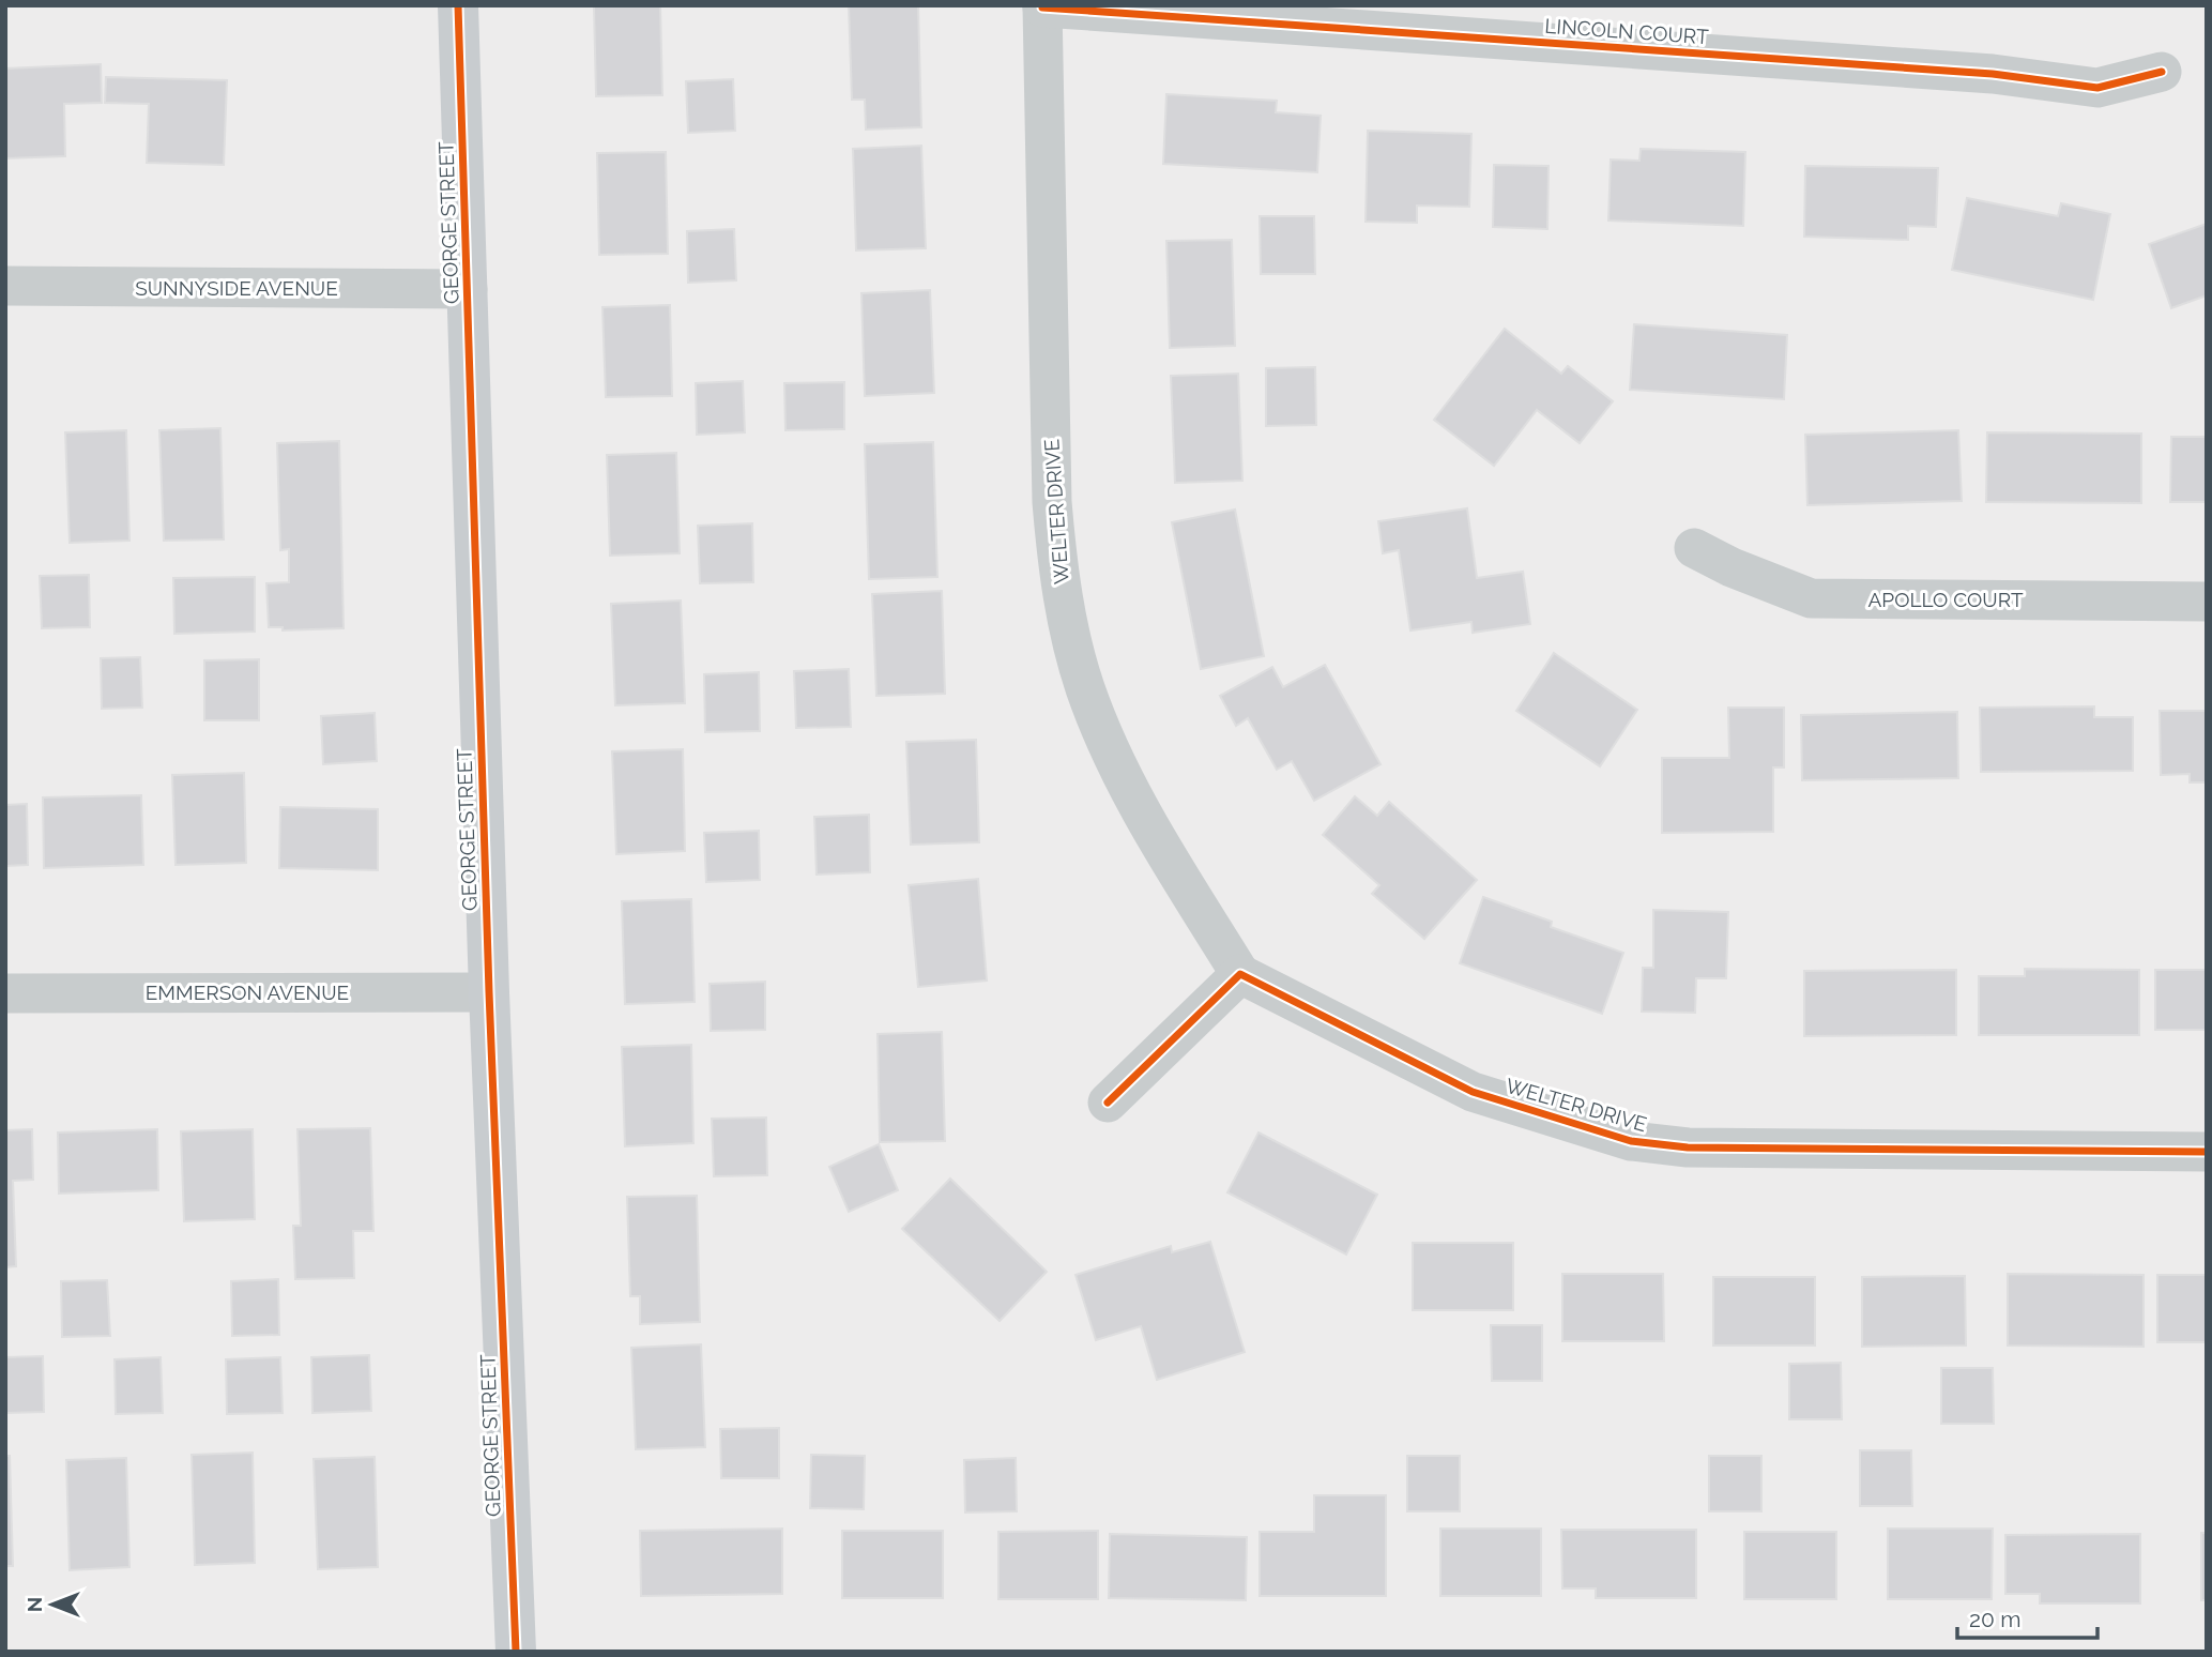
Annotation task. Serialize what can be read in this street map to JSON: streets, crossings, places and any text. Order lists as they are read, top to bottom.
{
  "streets": {
    "street": [
      "LINCOLN COURT",
      "GEORGE STREET",
      "SUNNYSIDE AVENUE",
      "WELTER DRIVE",
      "APOLLO COURT",
      "EMMERSON AVENUE"
    ]
  },
  "crossings": [
    ["LINCOLN COURT", "WELTER DRIVE"],
    ["GEORGE STREET", "SUNNYSIDE AVENUE"],
    ["GEORGE STREET", "EMMERSON AVENUE"]
  ],
  "scale_bar": "20 m",
  "north": "left"
}
